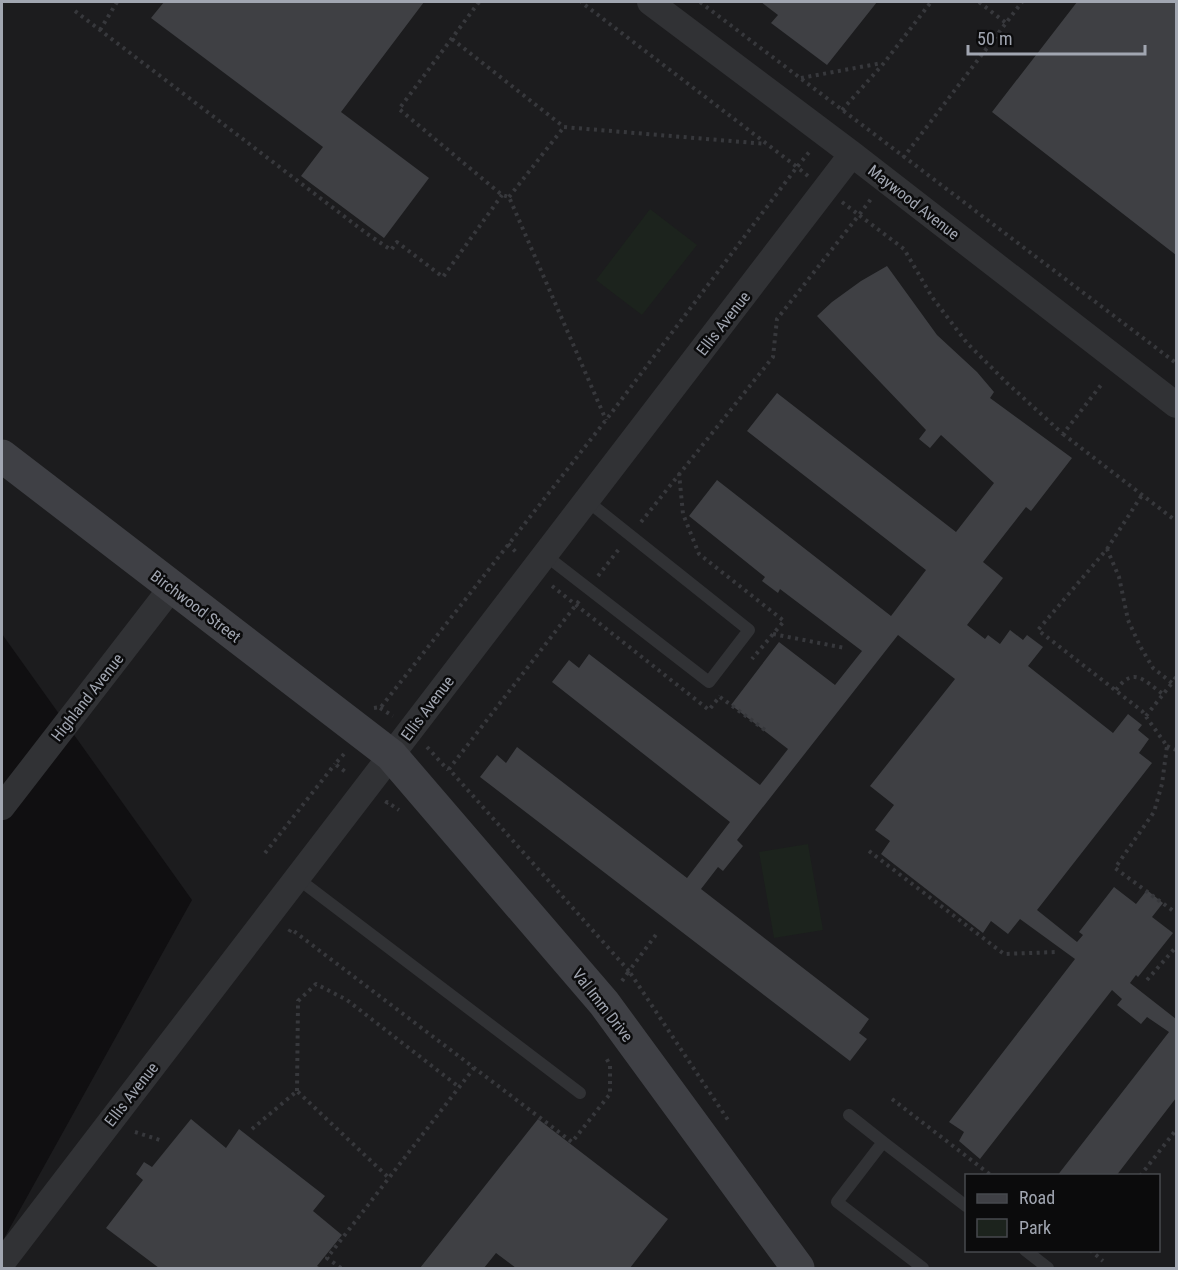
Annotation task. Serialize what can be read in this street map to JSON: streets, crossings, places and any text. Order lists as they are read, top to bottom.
{
  "streets": {
    "street": [
      "Maywood Avenue",
      "Ellis Avenue",
      "Birchwood Street",
      "Highland Avenue",
      "Val Imm Drive"
    ]
  },
  "crossings": [
    ["Maywood Avenue", "Ellis Avenue"],
    ["Ellis Avenue", "Birchwood Street"],
    ["Ellis Avenue", "Val Imm Drive"],
    ["Birchwood Street", "Highland Avenue"],
    ["Birchwood Street", "Val Imm Drive"]
  ],
  "legend": ["Road", "Park"],
  "scale_bar": "50 m"
}
